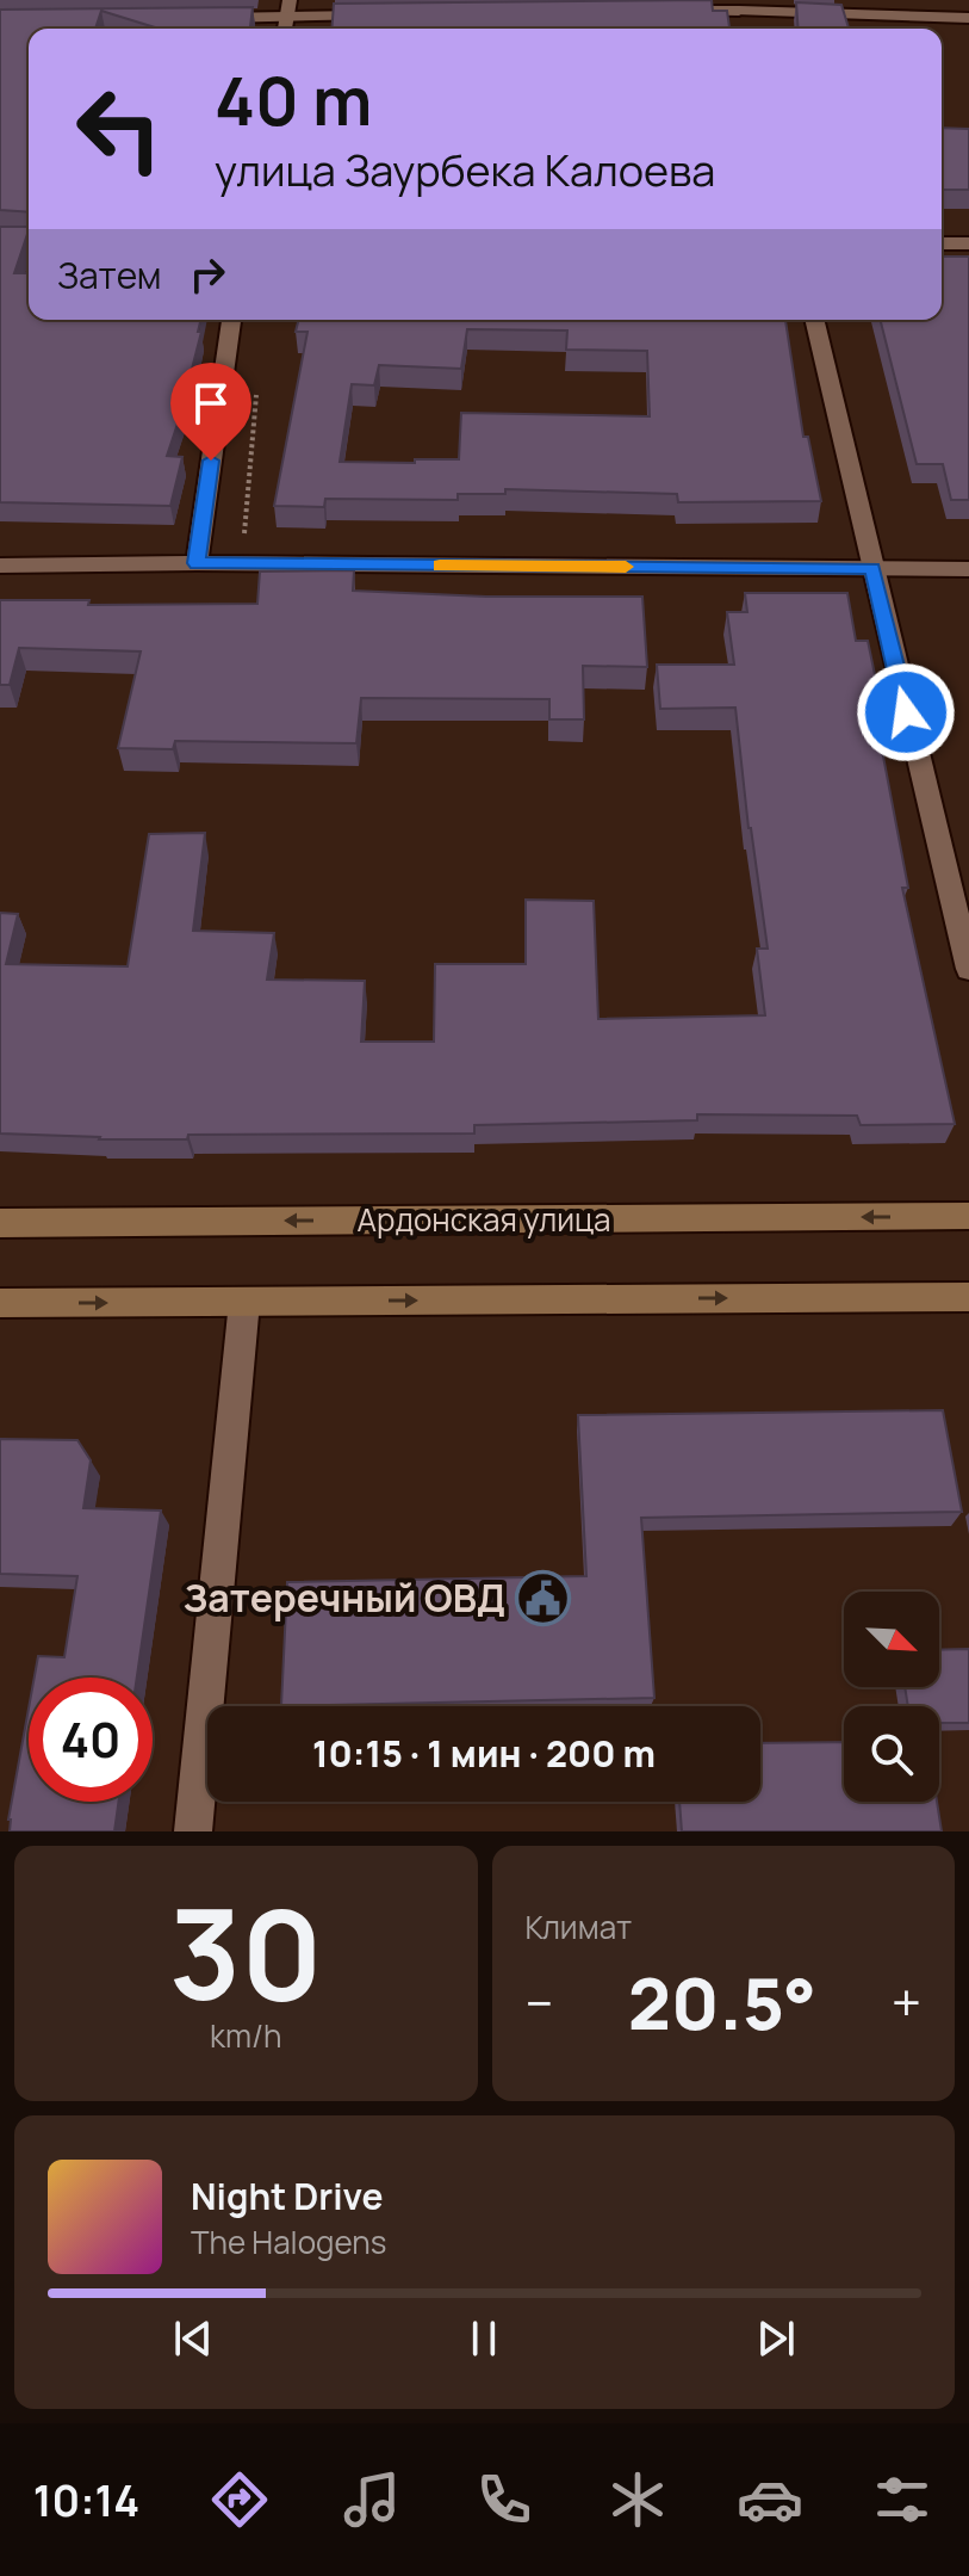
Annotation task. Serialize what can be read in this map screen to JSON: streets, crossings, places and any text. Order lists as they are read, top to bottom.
{
  "streets": {
    "main road": ["Ардонская улица"]
  },
  "places": {
    "public building": ["Затеречный ОВД"]
  },
  "north": "bottom right",
  "page": {
    "turn": ["40 m", "улица Заурбека Калоева"],
    "then": "Затем",
    "limit": "40",
    "trip": "10:15 · 1 мин · 200 m",
    "tile": [
      ["30", "km/h"],
      "Климат"
    ],
    "heat": ["−", "20.5°", "+"],
    "song": ["Night Drive", "The Halogens"],
    "tabs": "10:14"
  }
}
